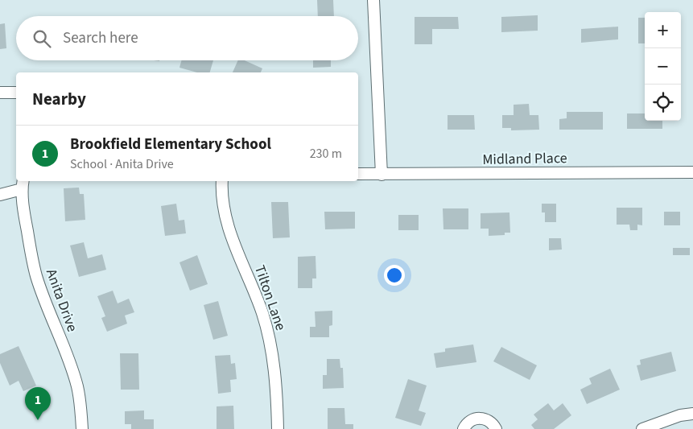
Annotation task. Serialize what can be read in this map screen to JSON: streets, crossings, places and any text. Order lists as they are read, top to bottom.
{
  "streets": {
    "street": ["Midland Place", "Tilton Lane", "Anita Drive"]
  },
  "page": {
    "map_buttons": ["+", "−"],
    "search": "Search here",
    "heading": "Nearby",
    "list": [
      {
        "mark": "1",
        "name": "Brookfield Elementary School",
        "note": "School · Anita Drive",
        "value": "230 m"
      }
    ],
    "pins": "1"
  }
}
